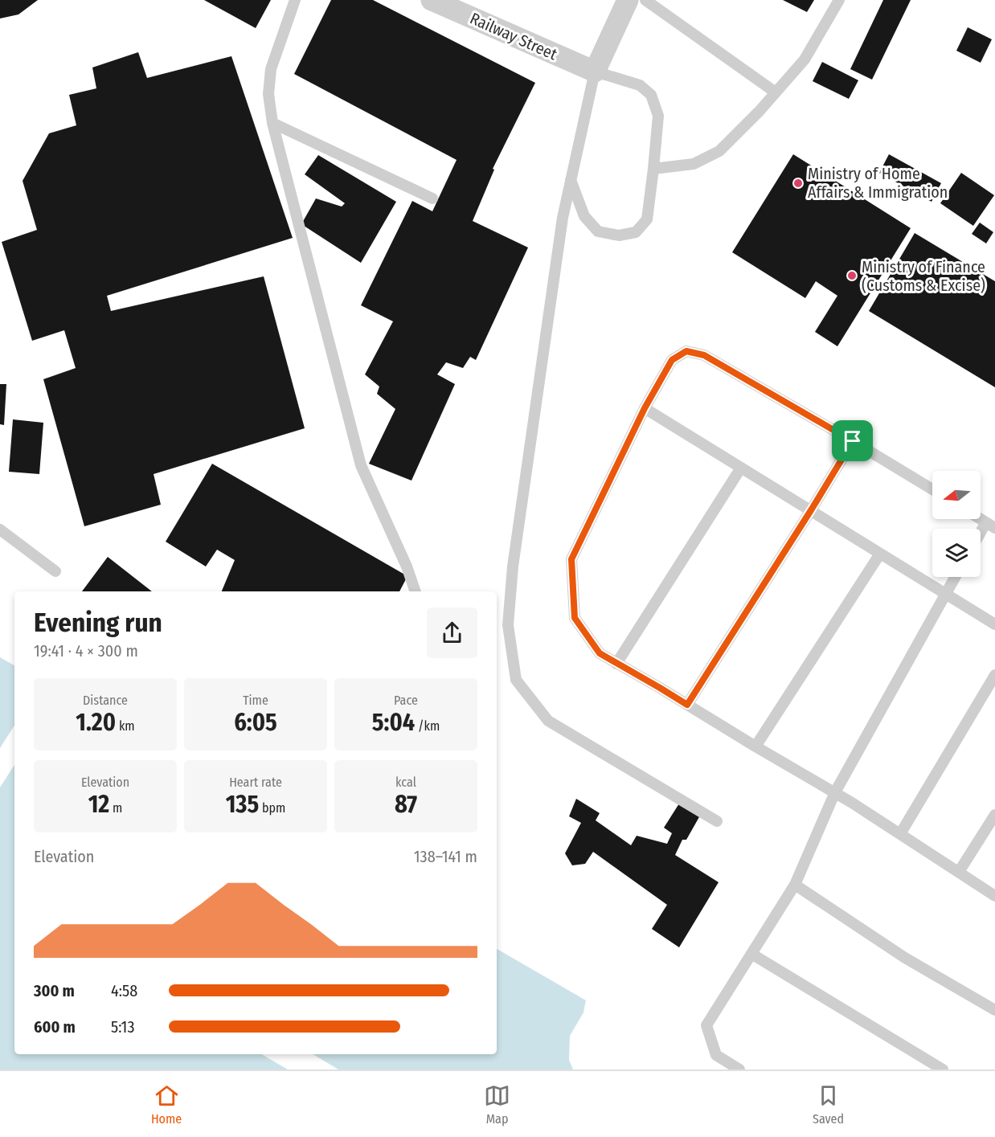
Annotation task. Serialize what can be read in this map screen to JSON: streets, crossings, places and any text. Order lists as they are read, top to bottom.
{
  "streets": {
    "street": ["Railway Street"]
  },
  "places": ["Ministry of Home Affairs & Immigration", "Ministry of Finance (Customs & Excise)"],
  "north": "left",
  "page": {
    "heading": ["Evening run", "19:41 · 4 × 300 m"],
    "stats": [
      ["Distance", "1.20 km"],
      ["Time", "6:05"],
      ["Pace", "5:04 /km"],
      ["Elevation", "12 m"],
      ["Heart rate", "135 bpm"],
      ["kcal", "87"]
    ],
    "chart": ["Elevation", "138–141 m"],
    "list": [
      {
        "name": "300 m",
        "note": "4:58"
      },
      {
        "name": "600 m",
        "note": "5:13"
      }
    ],
    "tabs": ["Home", "Map", "Saved"]
  }
}
